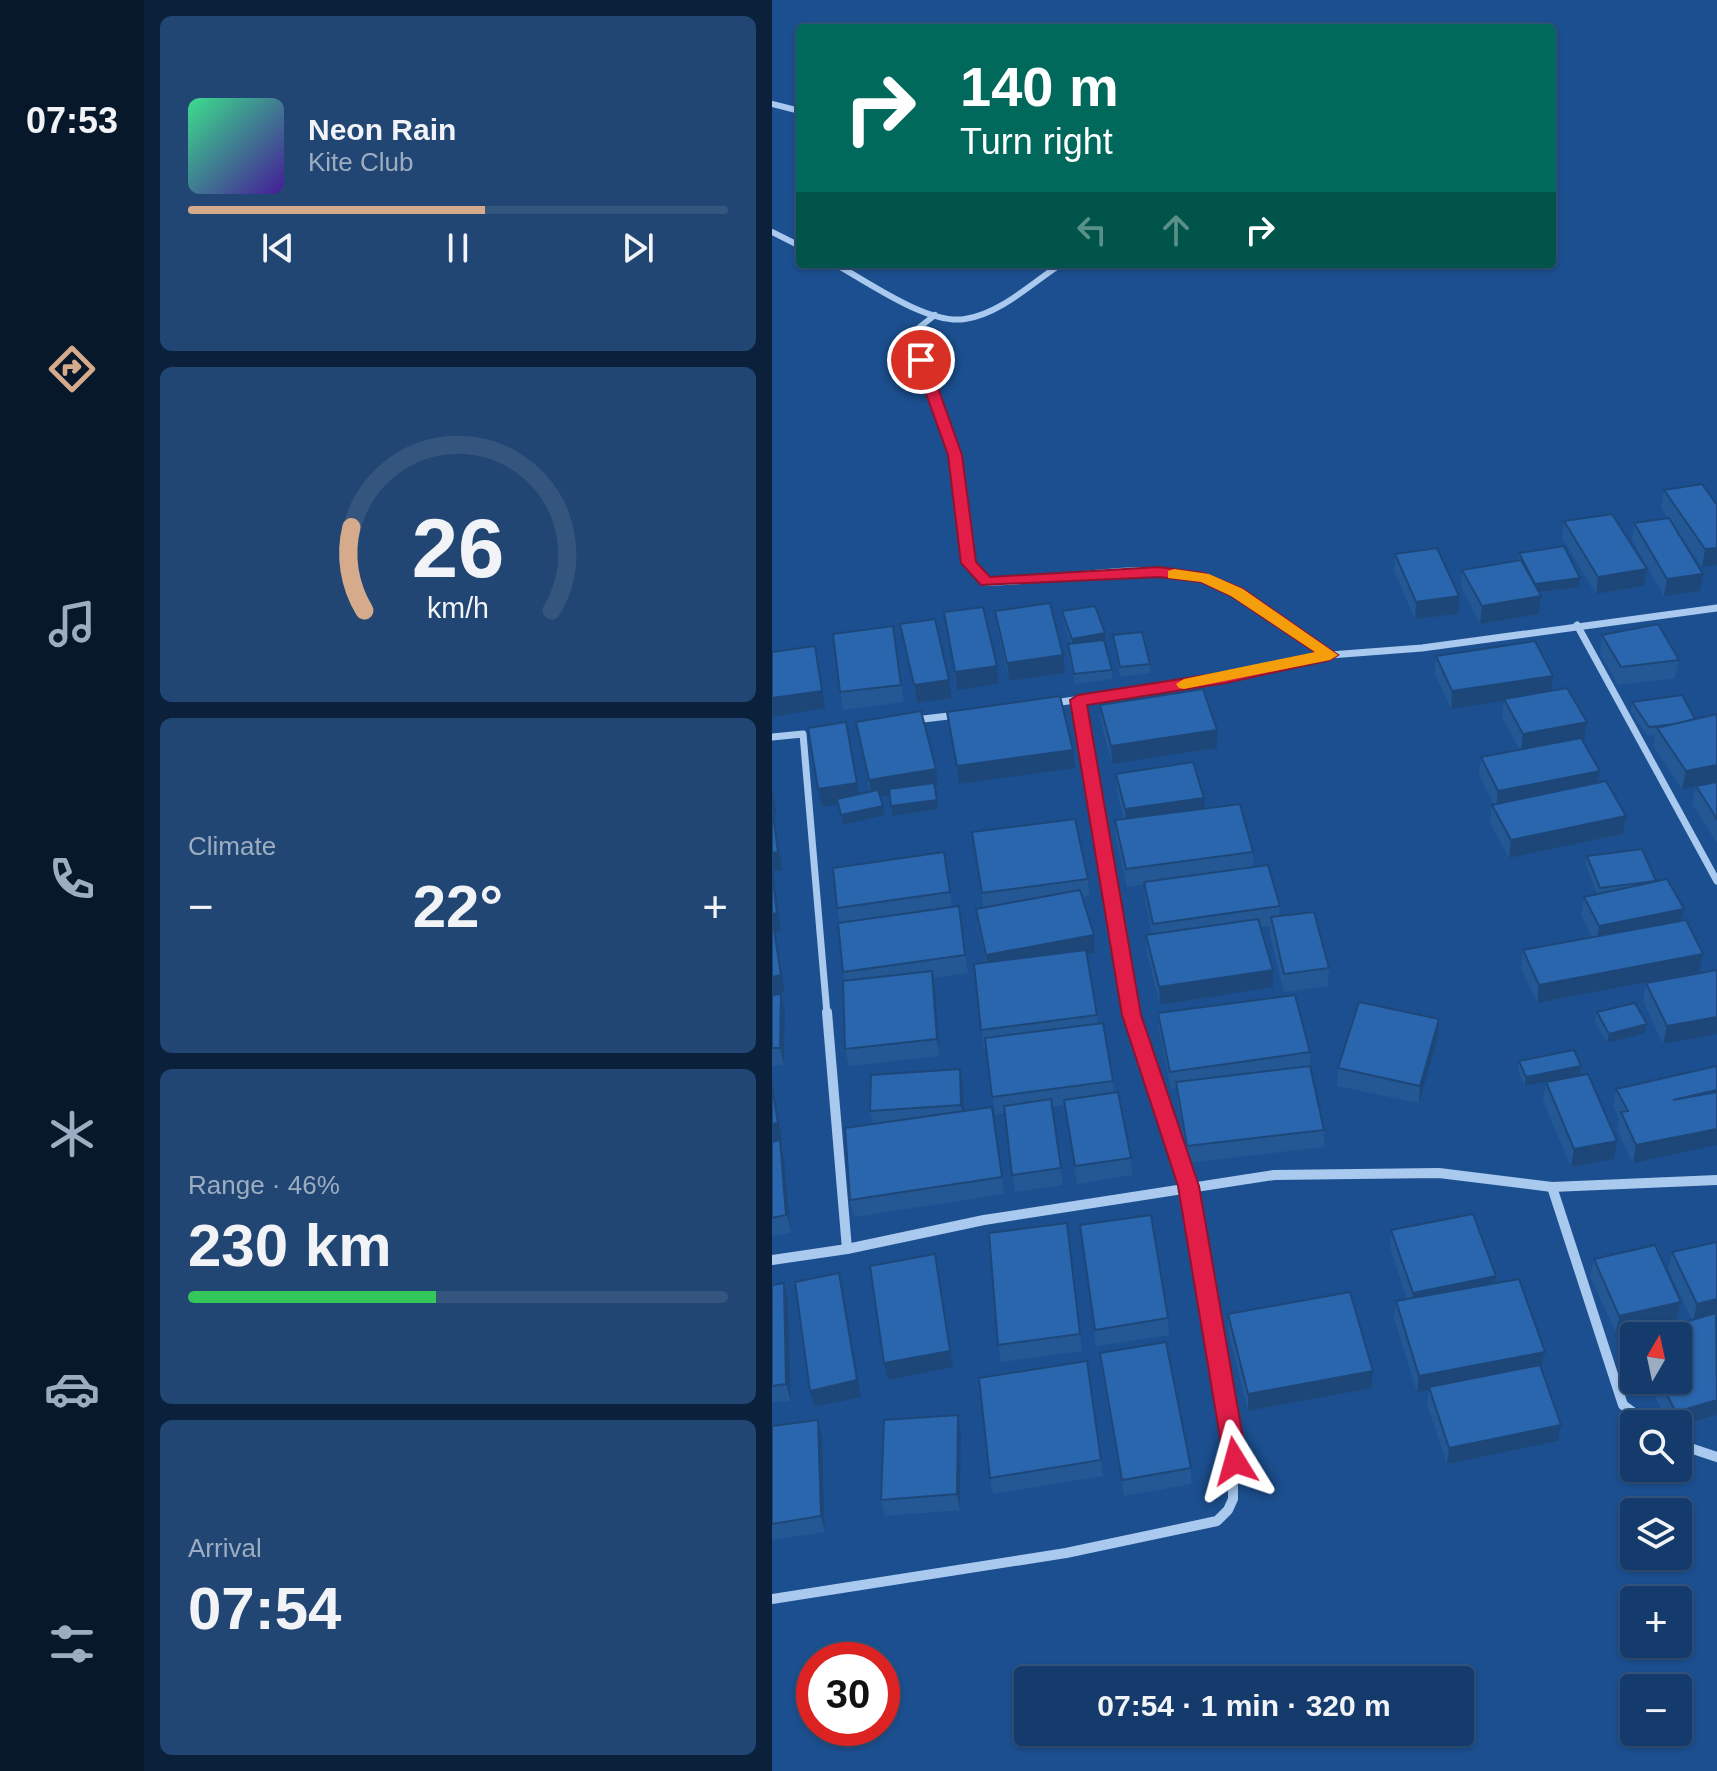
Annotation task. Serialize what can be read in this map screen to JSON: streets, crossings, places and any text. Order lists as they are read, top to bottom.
{
  "north": "top",
  "page": {
    "tabs": "07:53",
    "turn": ["140 m", "Turn right"],
    "song": ["Neon Rain", "Kite Club"],
    "tile": [
      "Climate",
      ["Range · 46%", "230 km"],
      ["Arrival", "07:54"]
    ],
    "heat": ["−", "22°", "+"],
    "map_buttons": ["+", "−"],
    "limit": "30",
    "trip": "07:54 · 1 min · 320 m",
    "gauge": ["26", "km/h"]
  }
}
